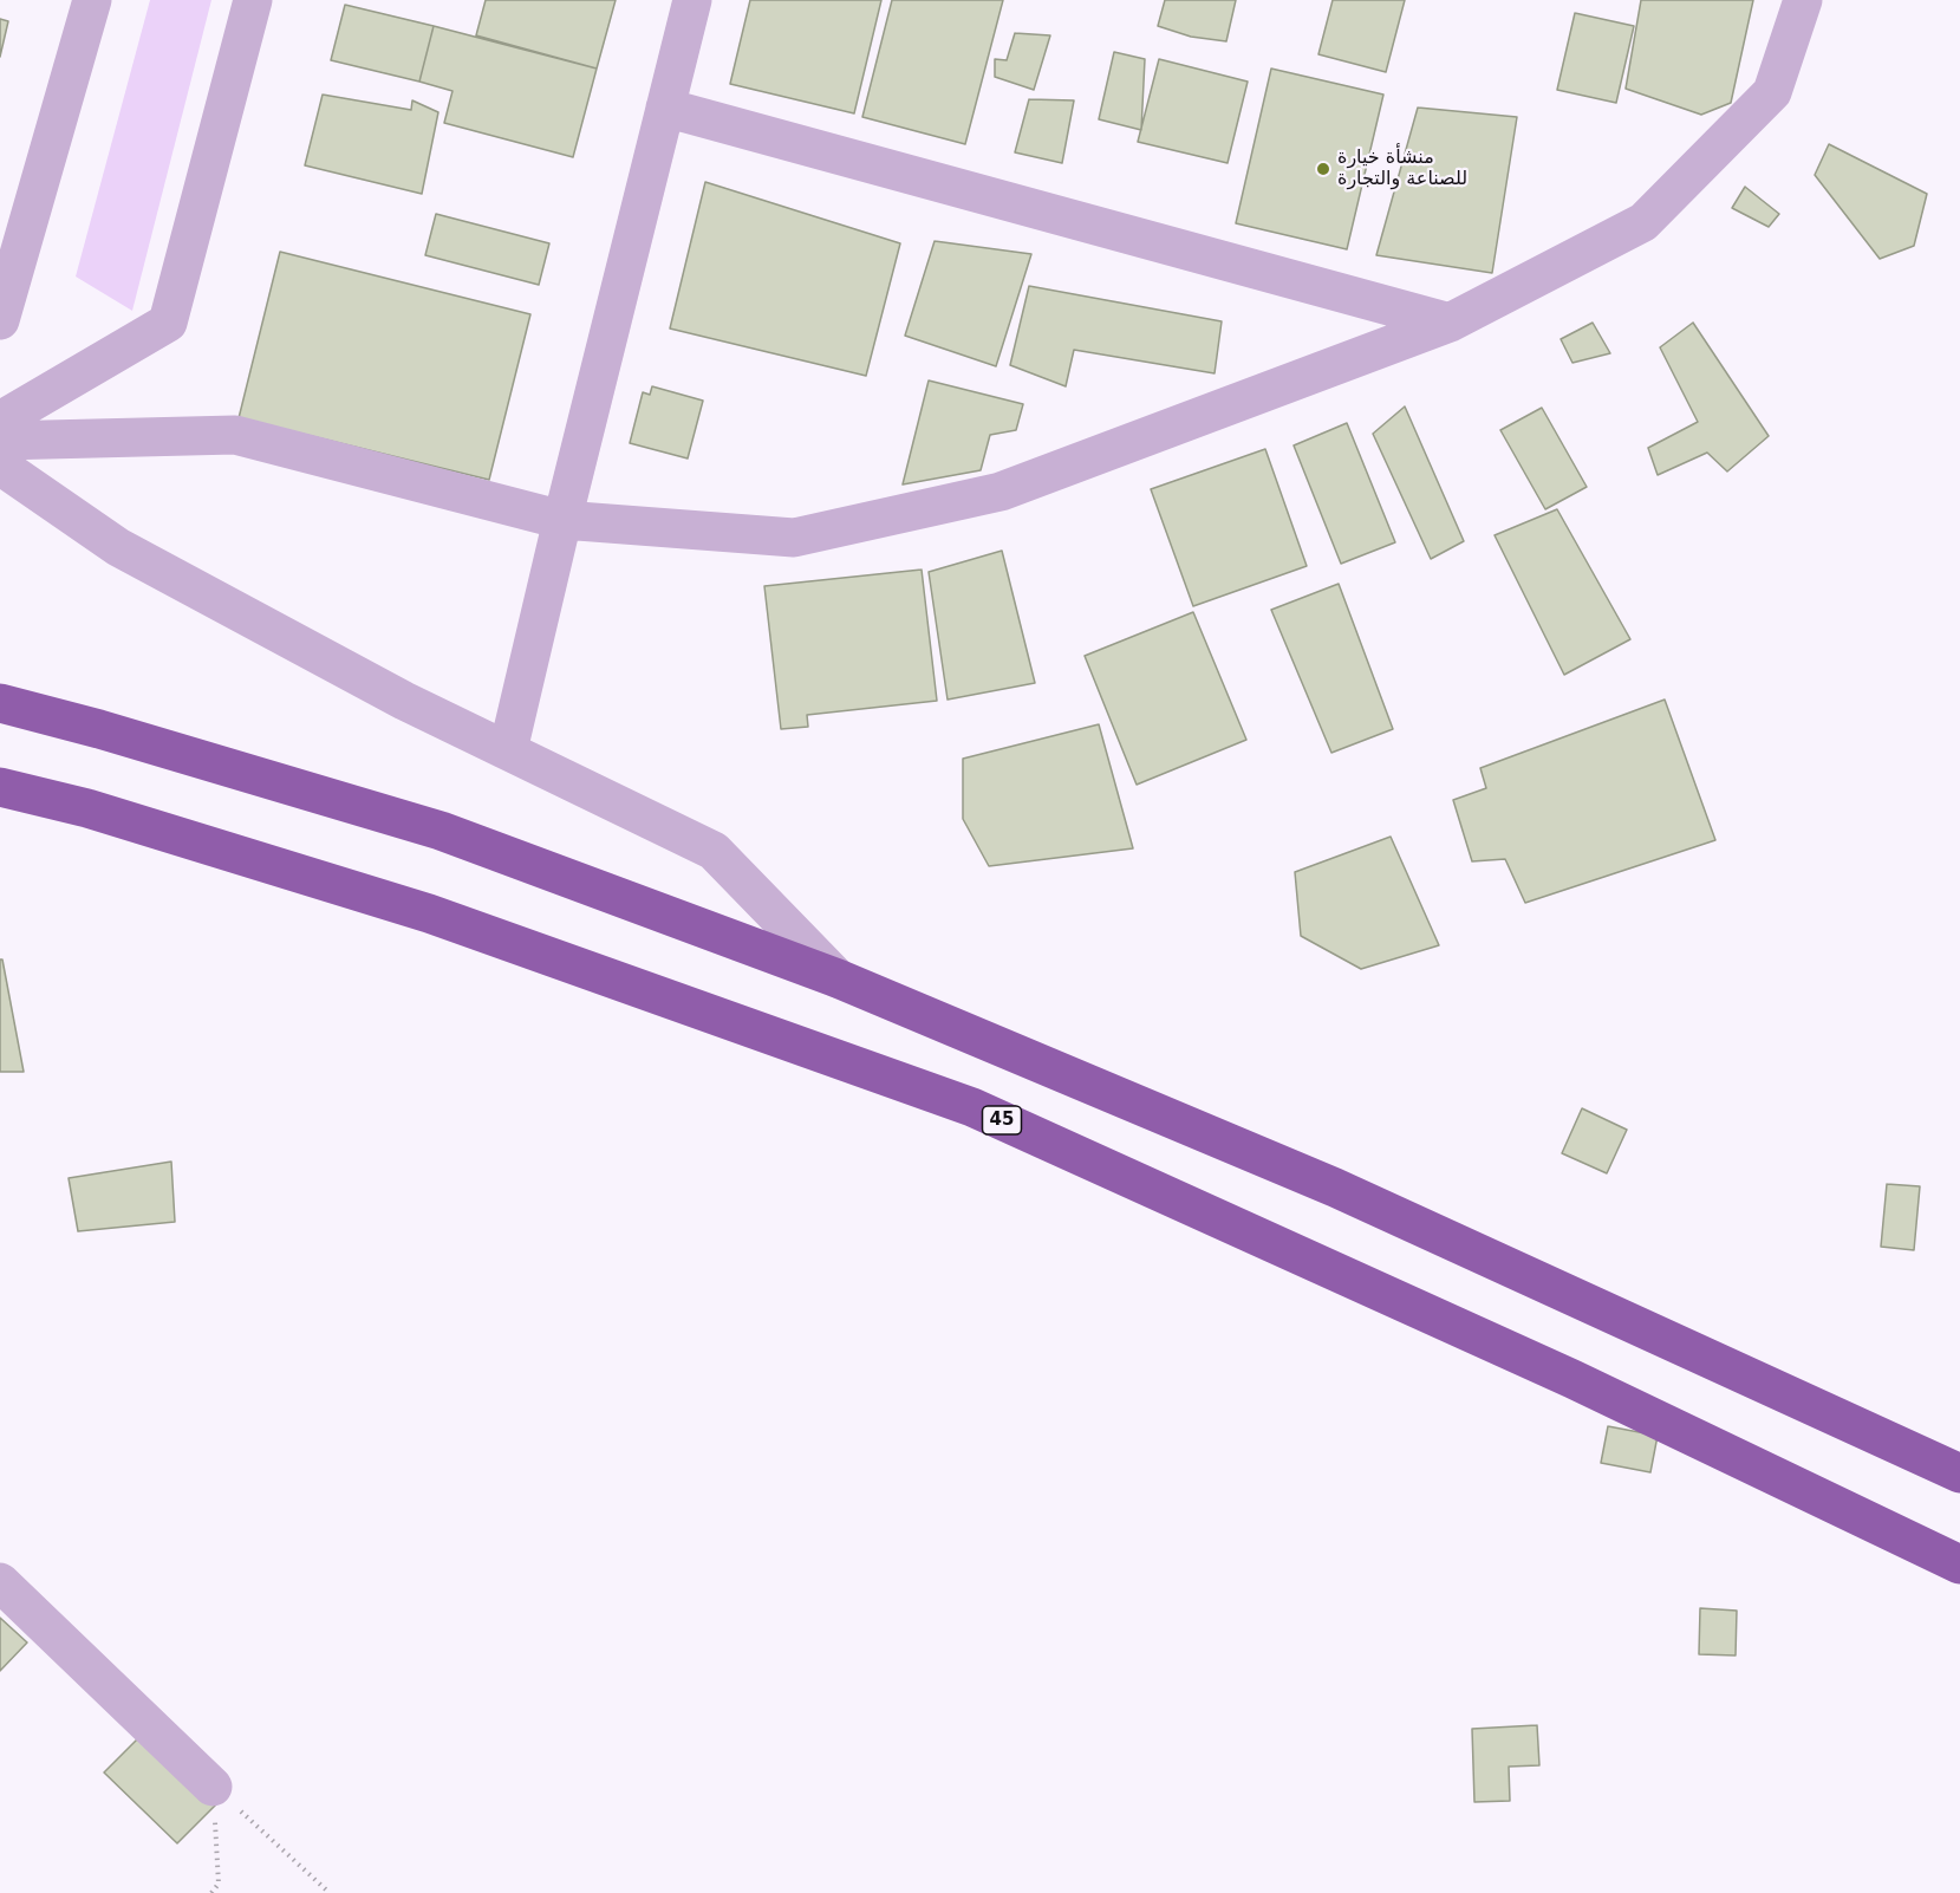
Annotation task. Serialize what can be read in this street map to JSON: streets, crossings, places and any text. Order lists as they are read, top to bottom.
{
  "streets": {
    "highway": ["45"]
  },
  "places": ["منشأة خيارة للصناعة والتجارة"]
}
